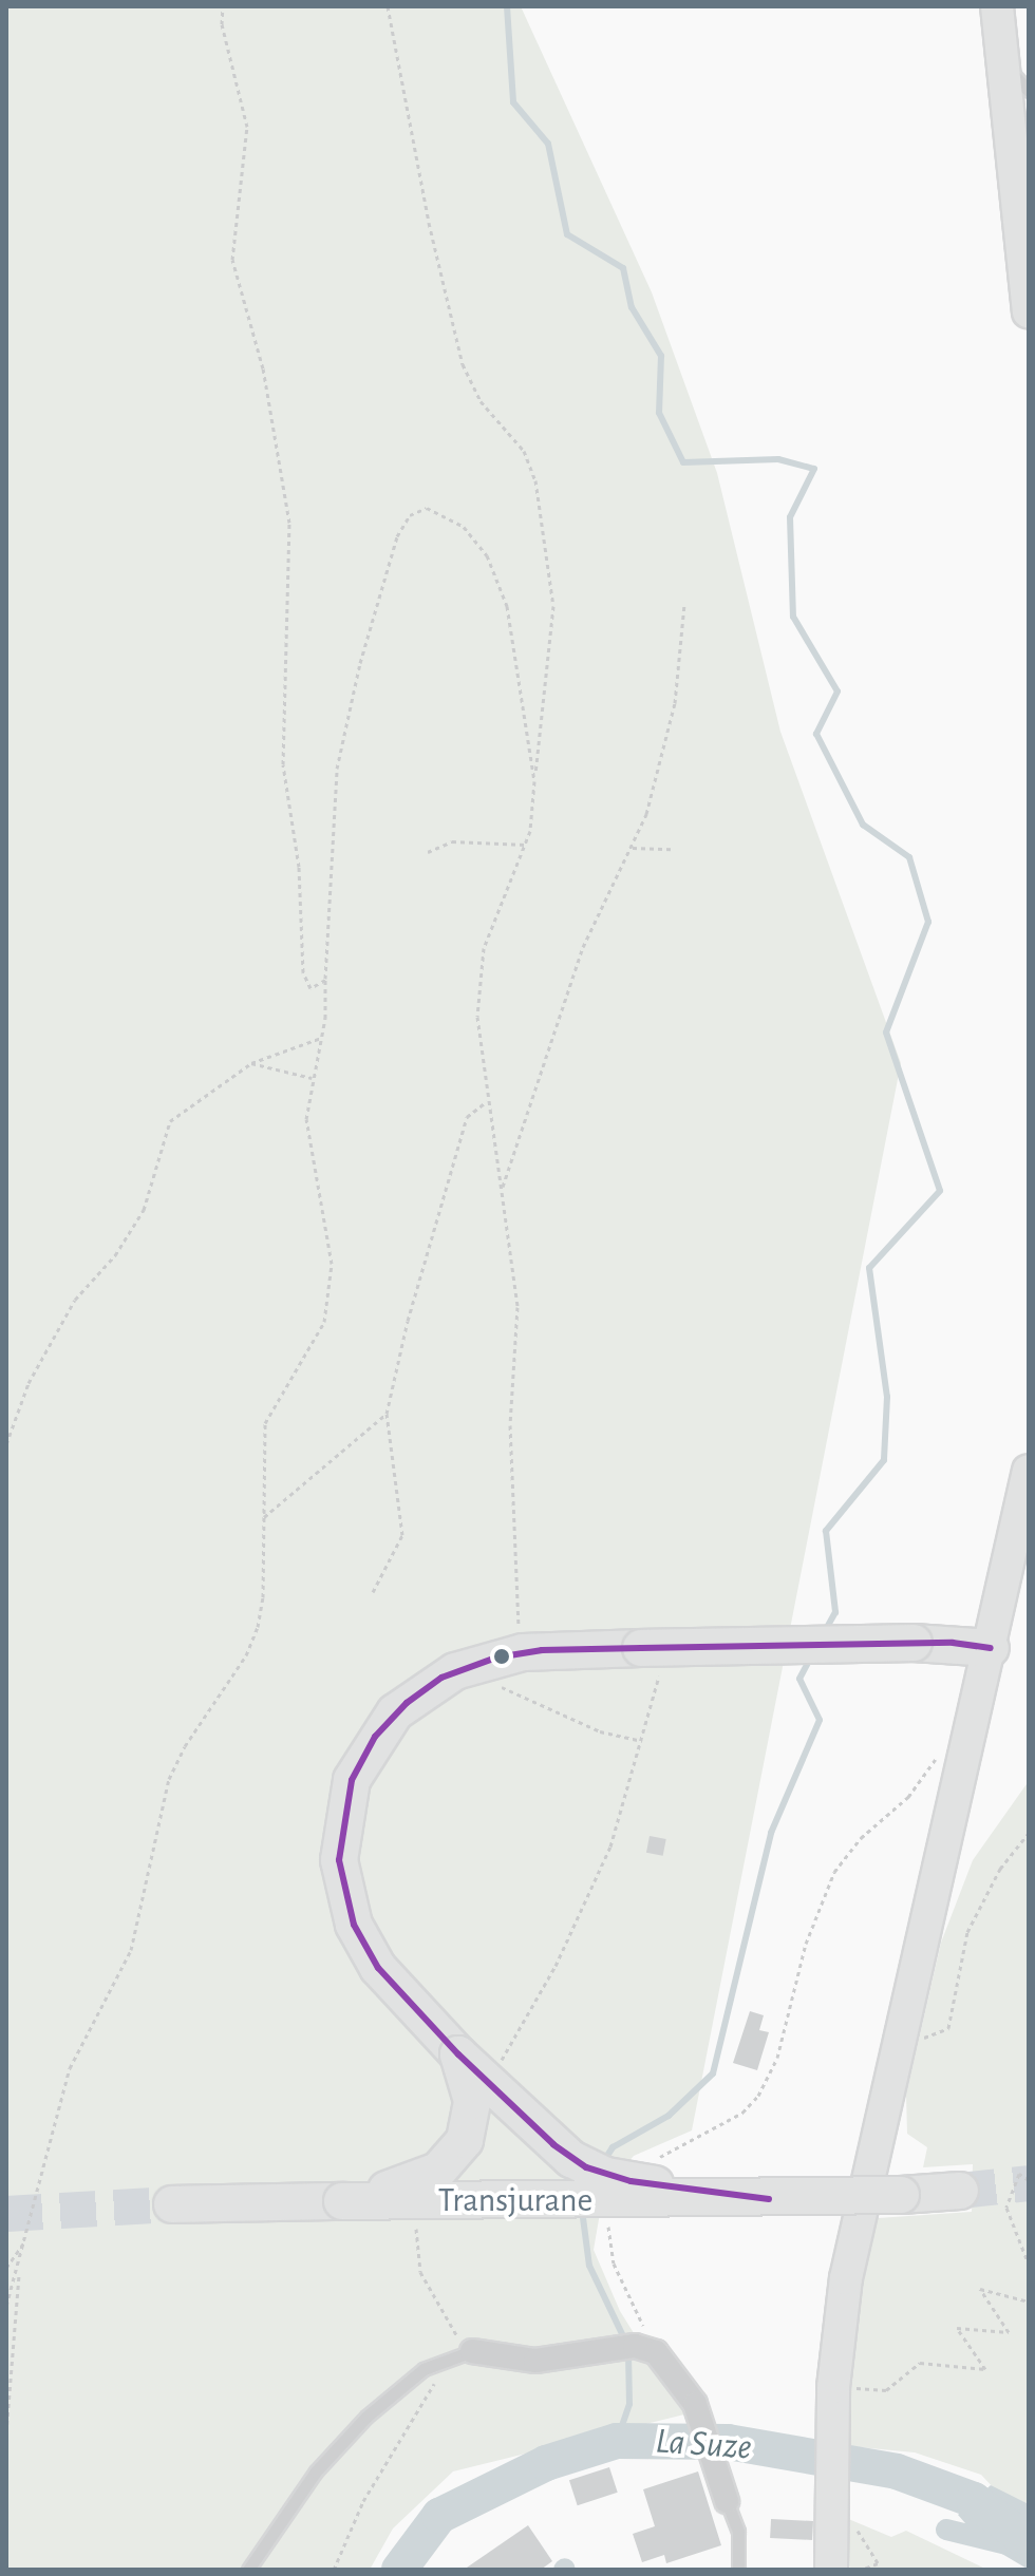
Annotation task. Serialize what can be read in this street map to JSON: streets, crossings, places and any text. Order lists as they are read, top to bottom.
{
  "streets": {
    "main road": ["Transjurane"]
  },
  "water": ["La Suze"]
}
